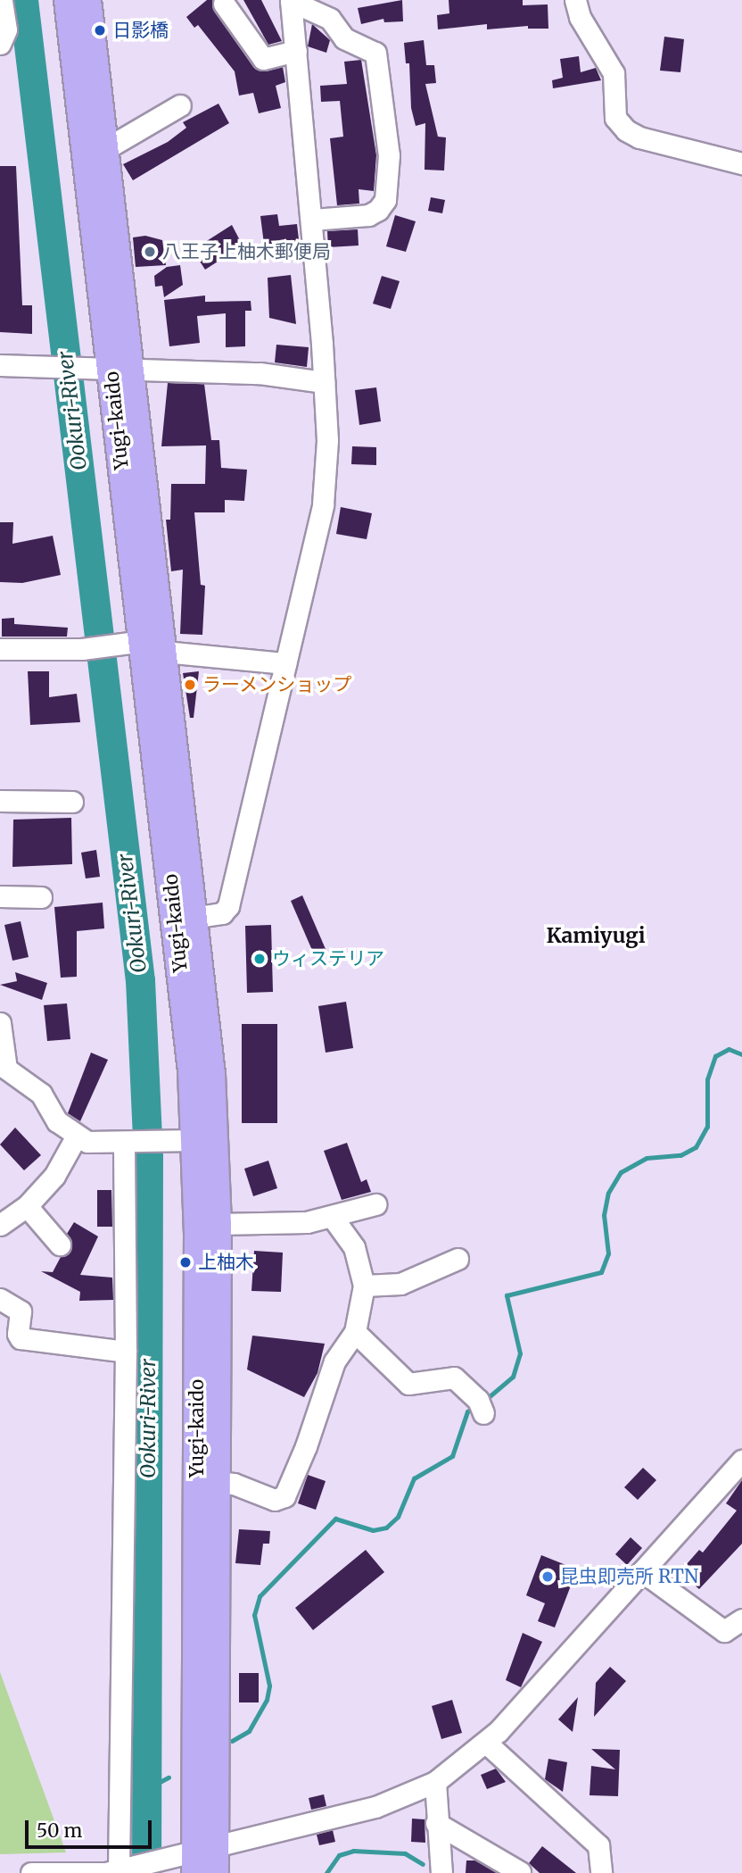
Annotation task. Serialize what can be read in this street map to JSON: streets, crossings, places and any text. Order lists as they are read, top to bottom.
{
  "streets": {
    "main road": ["Yugi-kaido"]
  },
  "districts": ["Kamiyugi"],
  "water": ["Ookuri-River"],
  "places": [
    "日影橋",
    "八王子上柚木郵便局",
    "ラーメンショップ",
    "ウィステリア",
    "上柚木",
    "昆虫即売所 RTN"
  ],
  "scale_bar": "50 m"
}
